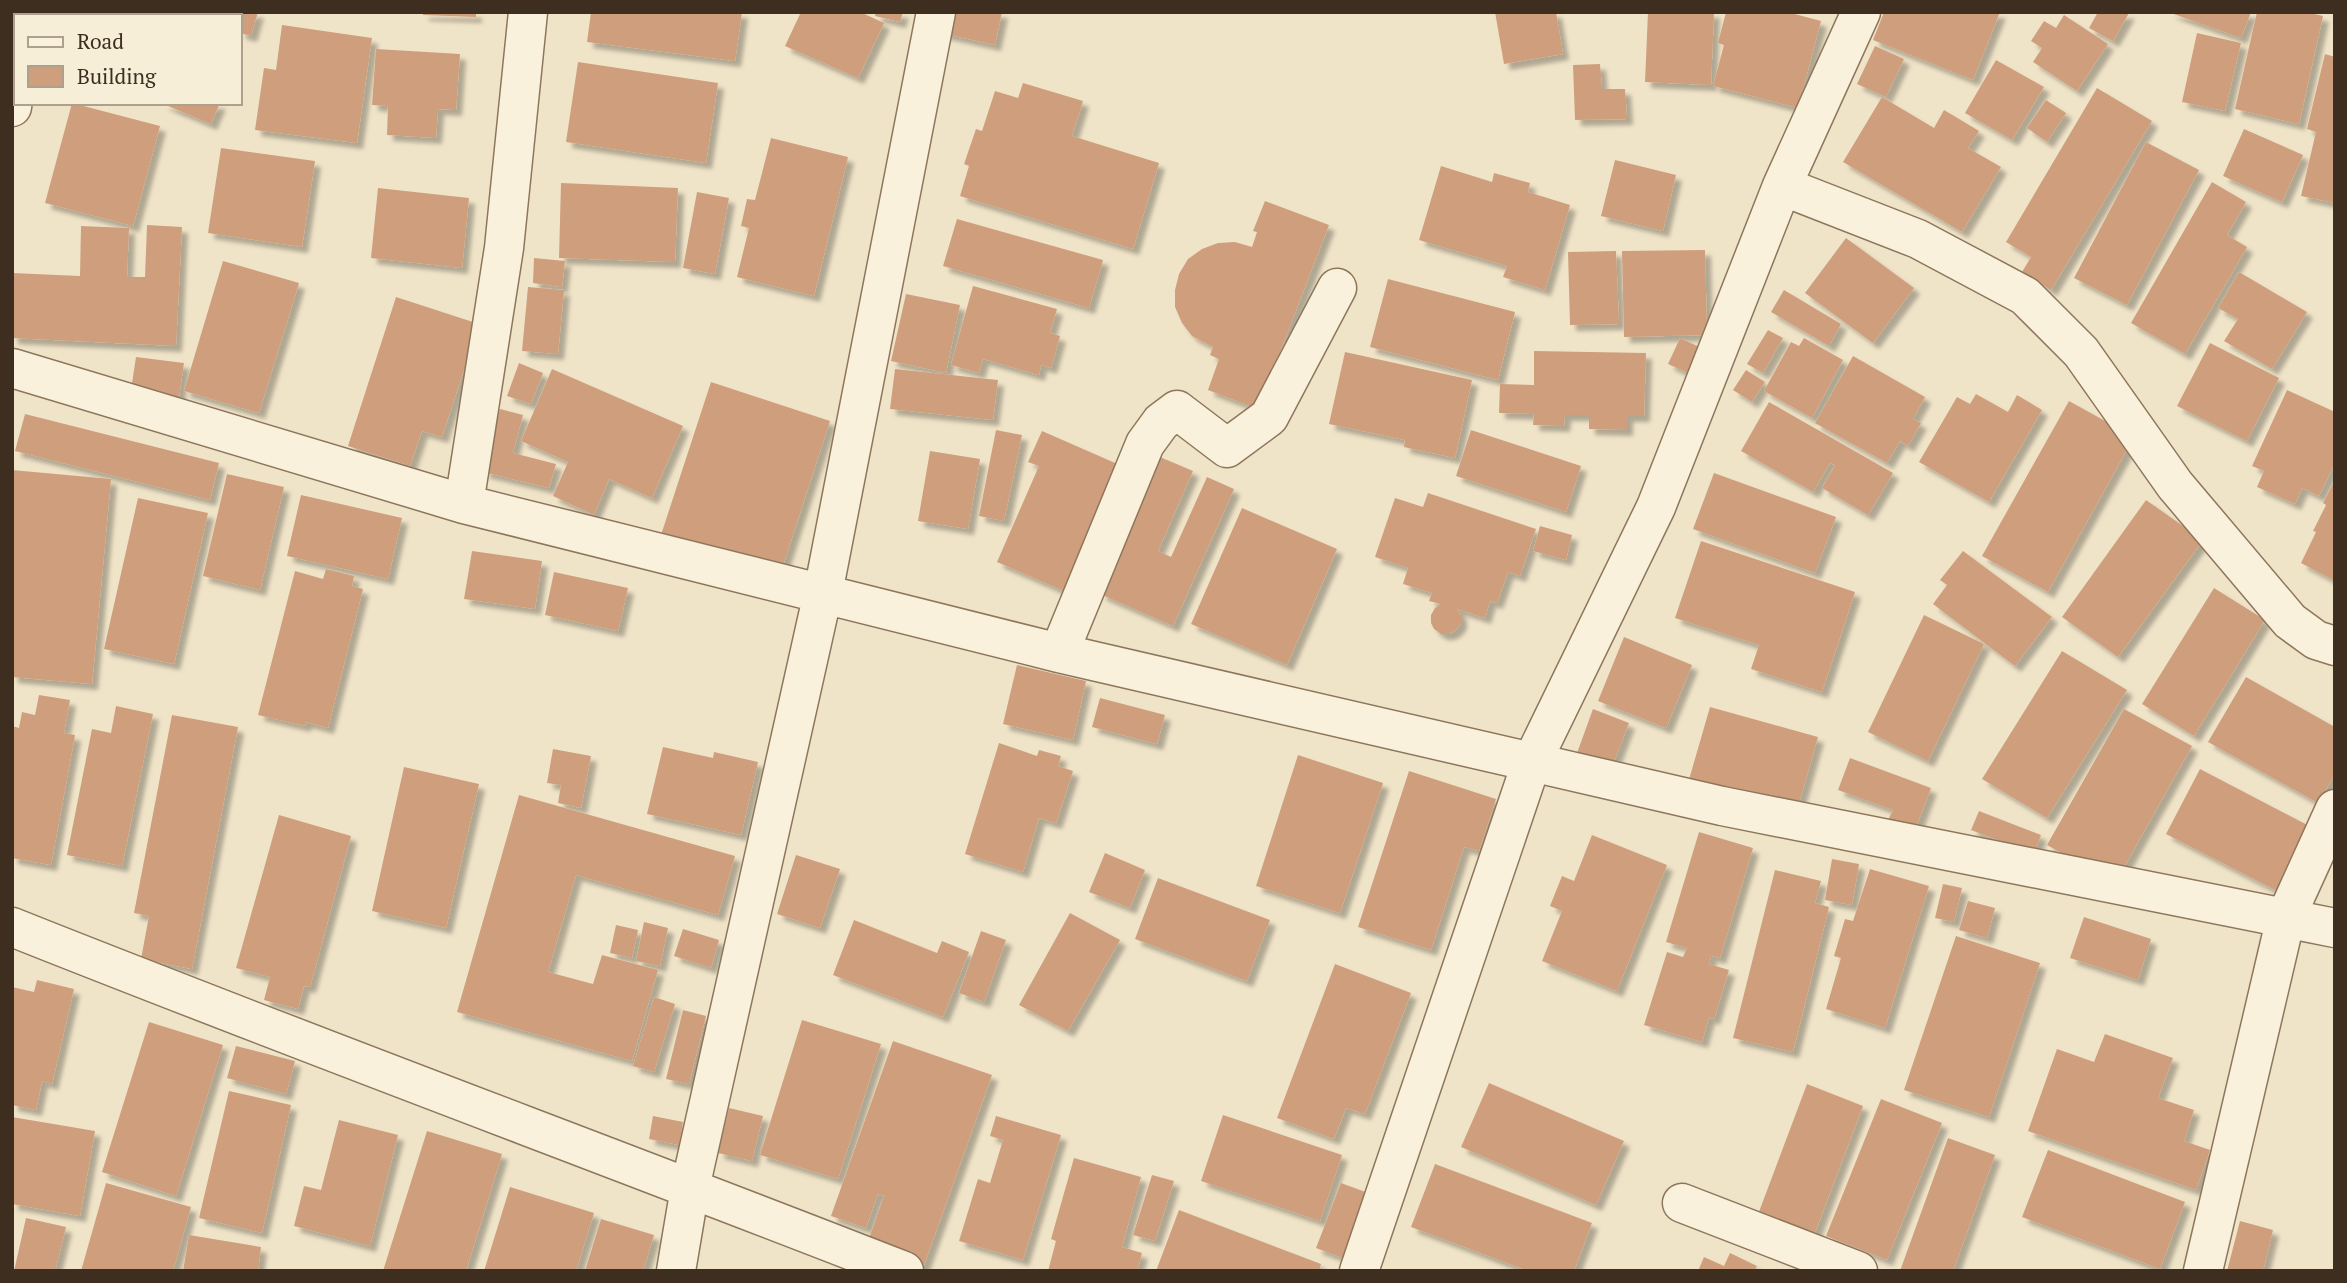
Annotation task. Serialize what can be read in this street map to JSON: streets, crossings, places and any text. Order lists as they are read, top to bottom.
{
  "legend": ["Road", "Building"]
}
